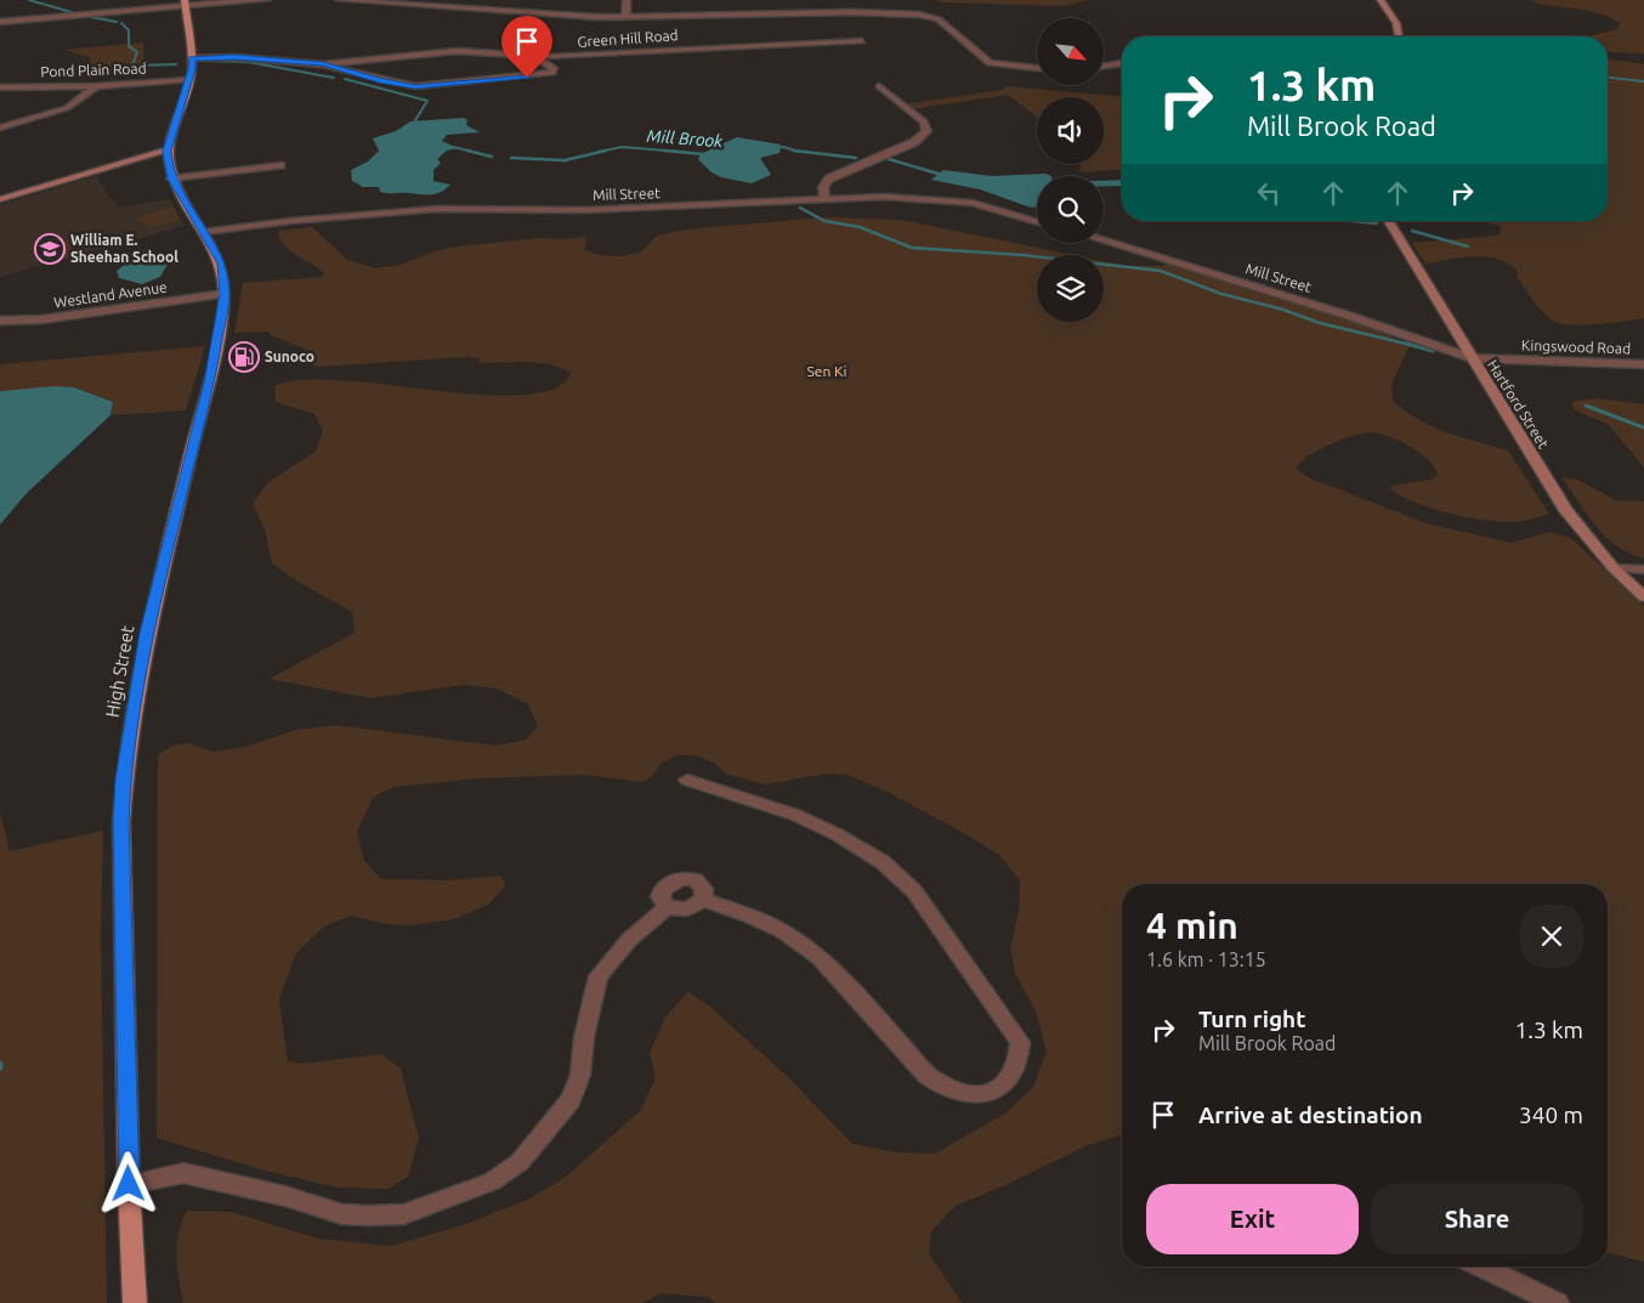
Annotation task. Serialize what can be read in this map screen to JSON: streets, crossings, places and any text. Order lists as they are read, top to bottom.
{
  "streets": {
    "main road": ["High Street"],
    "street": [
      "Green Hill Road",
      "Pond Plain Road",
      "Mill Street",
      "Westland Avenue",
      "Kingswood Road",
      "Hartford Street"
    ]
  },
  "crossings": [
    ["Pond Plain Road", "High Street"],
    ["Mill Street", "Kingswood Road"],
    ["Mill Street", "Hartford Street"],
    ["Mill Street", "High Street"],
    ["Westland Avenue", "High Street"],
    ["Kingswood Road", "Hartford Street"]
  ],
  "water": ["Mill Brook"],
  "parks": ["Sen Ki"],
  "places": {
    "school or university": ["William E. Sheehan School"],
    "fuel station": ["Sunoco"]
  },
  "north": "bottom right",
  "page": {
    "turn": ["1.3 km", "Mill Brook Road"],
    "heading": ["4 min", "1.6 km · 13:15"],
    "list": [
      {
        "name": "Turn right",
        "note": "Mill Brook Road",
        "value": "1.3 km"
      },
      {
        "name": "Arrive at destination",
        "value": "340 m"
      }
    ],
    "buttons": ["Exit", "Share"]
  }
}
